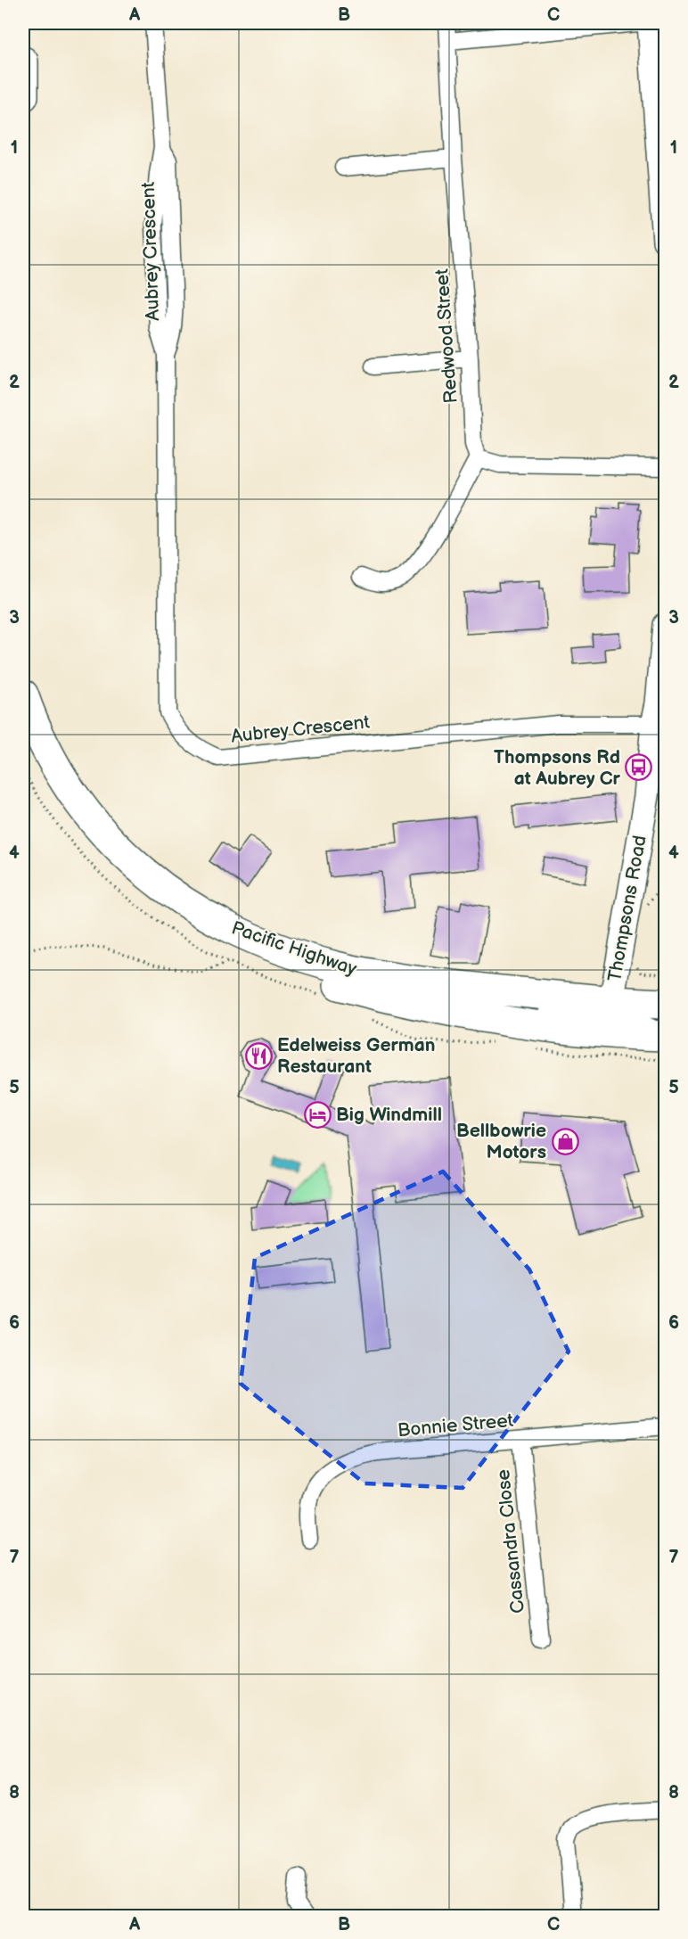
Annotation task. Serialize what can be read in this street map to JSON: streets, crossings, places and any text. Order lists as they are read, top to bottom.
{
  "streets": {
    "highway": ["Pacific Highway"],
    "street": [
      "Aubrey Crescent",
      "Redwood Street",
      "Thompsons Road",
      "Bonnie Street",
      "Cassandra Close"
    ]
  },
  "crossings": [
    ["Aubrey Crescent", "Thompsons Road"],
    ["Thompsons Road", "Pacific Highway"],
    ["Bonnie Street", "Cassandra Close"]
  ],
  "places": {
    "bus stop": ["Thompsons Rd at Aubrey Cr"],
    "restaurant": ["Edelweiss German Restaurant"],
    "hotel": ["Big Windmill"],
    "shop": ["Bellbowrie Motors"]
  },
  "grid": {
    "columns": ["A", "B", "C"],
    "rows": [
      "1",
      "2",
      "3",
      "4",
      "5",
      "6",
      "7",
      "8"
    ]
  }
}
